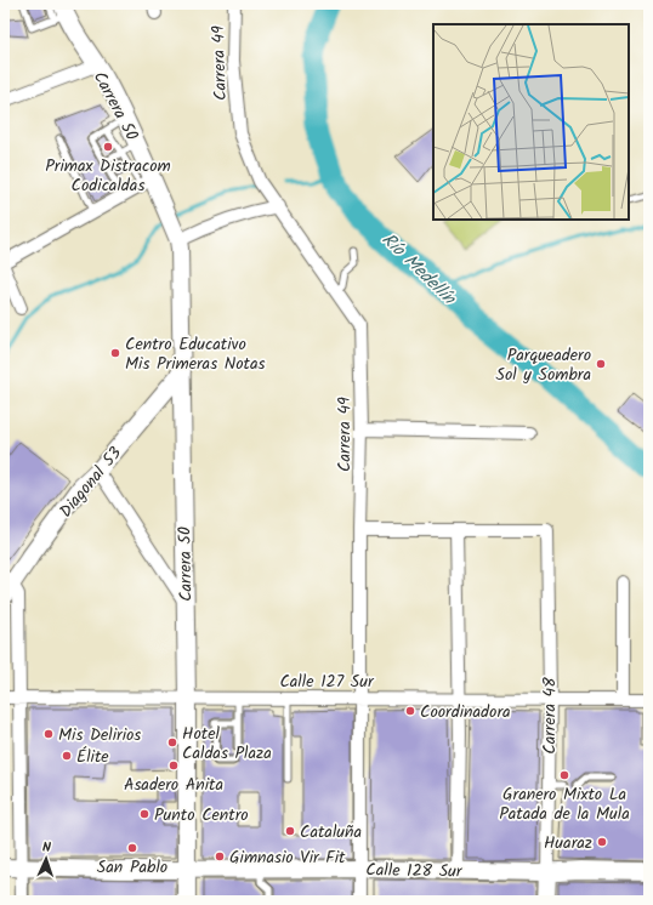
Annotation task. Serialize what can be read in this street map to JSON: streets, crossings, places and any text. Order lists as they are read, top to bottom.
{
  "streets": {
    "main road": [
      "Carrera 50",
      "Diagonal 53",
      "Carrera 48",
      "Calle 128 Sur"
    ],
    "street": ["Carrera 49", "Calle 127 Sur"]
  },
  "crossings": [
    ["Carrera 49", "Calle 127 Sur"],
    ["Carrera 49", "Calle 128 Sur"],
    ["Carrera 50", "Diagonal 53"],
    ["Carrera 50", "Calle 127 Sur"],
    ["Carrera 50", "Calle 128 Sur"],
    ["Calle 127 Sur", "Carrera 48"],
    ["Carrera 48", "Calle 128 Sur"]
  ],
  "water": ["Río Medellín"],
  "places": [
    "Primax Distracom Codicaldas",
    "Centro Educativo Mis Primeras Notas",
    "Parqueadero Sol y Sombra",
    "Coordinadora",
    "Mis Delirios",
    "Hotel Caldas Plaza",
    "Élite",
    "Asadero Anita",
    "Granero Mixto La Patada de la Mula",
    "Punto Centro",
    "Cataluña",
    "Huaraz",
    "San Pablo",
    "Gimnasio Vir Fit"
  ],
  "north": "top"
}
